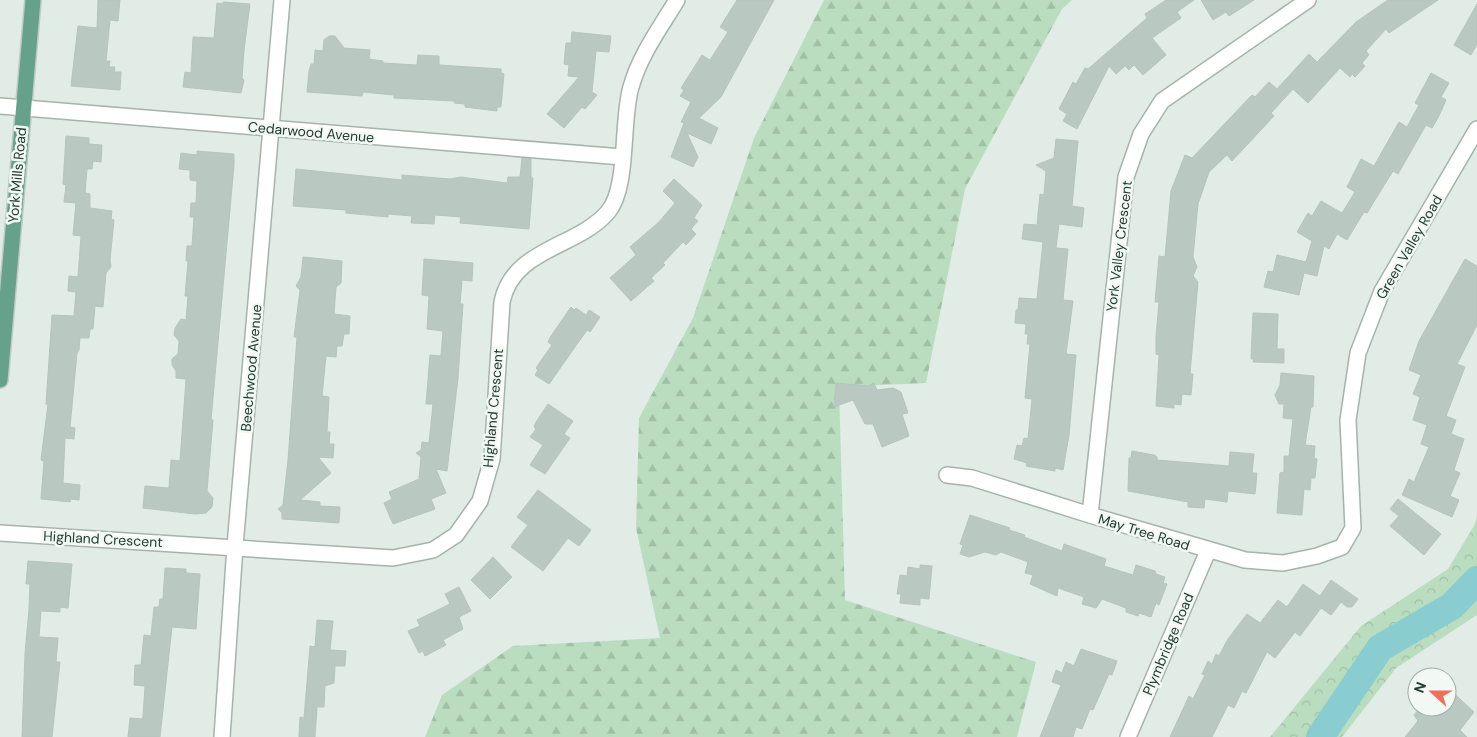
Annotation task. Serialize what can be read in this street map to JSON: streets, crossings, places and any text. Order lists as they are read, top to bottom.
{
  "streets": {
    "main road": ["York Mills Road"],
    "street": [
      "Cedarwood Avenue",
      "York Valley Crescent",
      "Green Valley Road",
      "Beechwood Avenue",
      "Highland Crescent",
      "May Tree Road",
      "Plymbridge Road"
    ]
  },
  "crossings": [
    ["Cedarwood Avenue", "York Mills Road"],
    ["Cedarwood Avenue", "Beechwood Avenue"],
    ["Cedarwood Avenue", "Highland Crescent"],
    ["York Valley Crescent", "May Tree Road"],
    ["Green Valley Road", "May Tree Road"],
    ["Beechwood Avenue", "Highland Crescent"],
    ["May Tree Road", "Plymbridge Road"]
  ],
  "north": "left"
}
